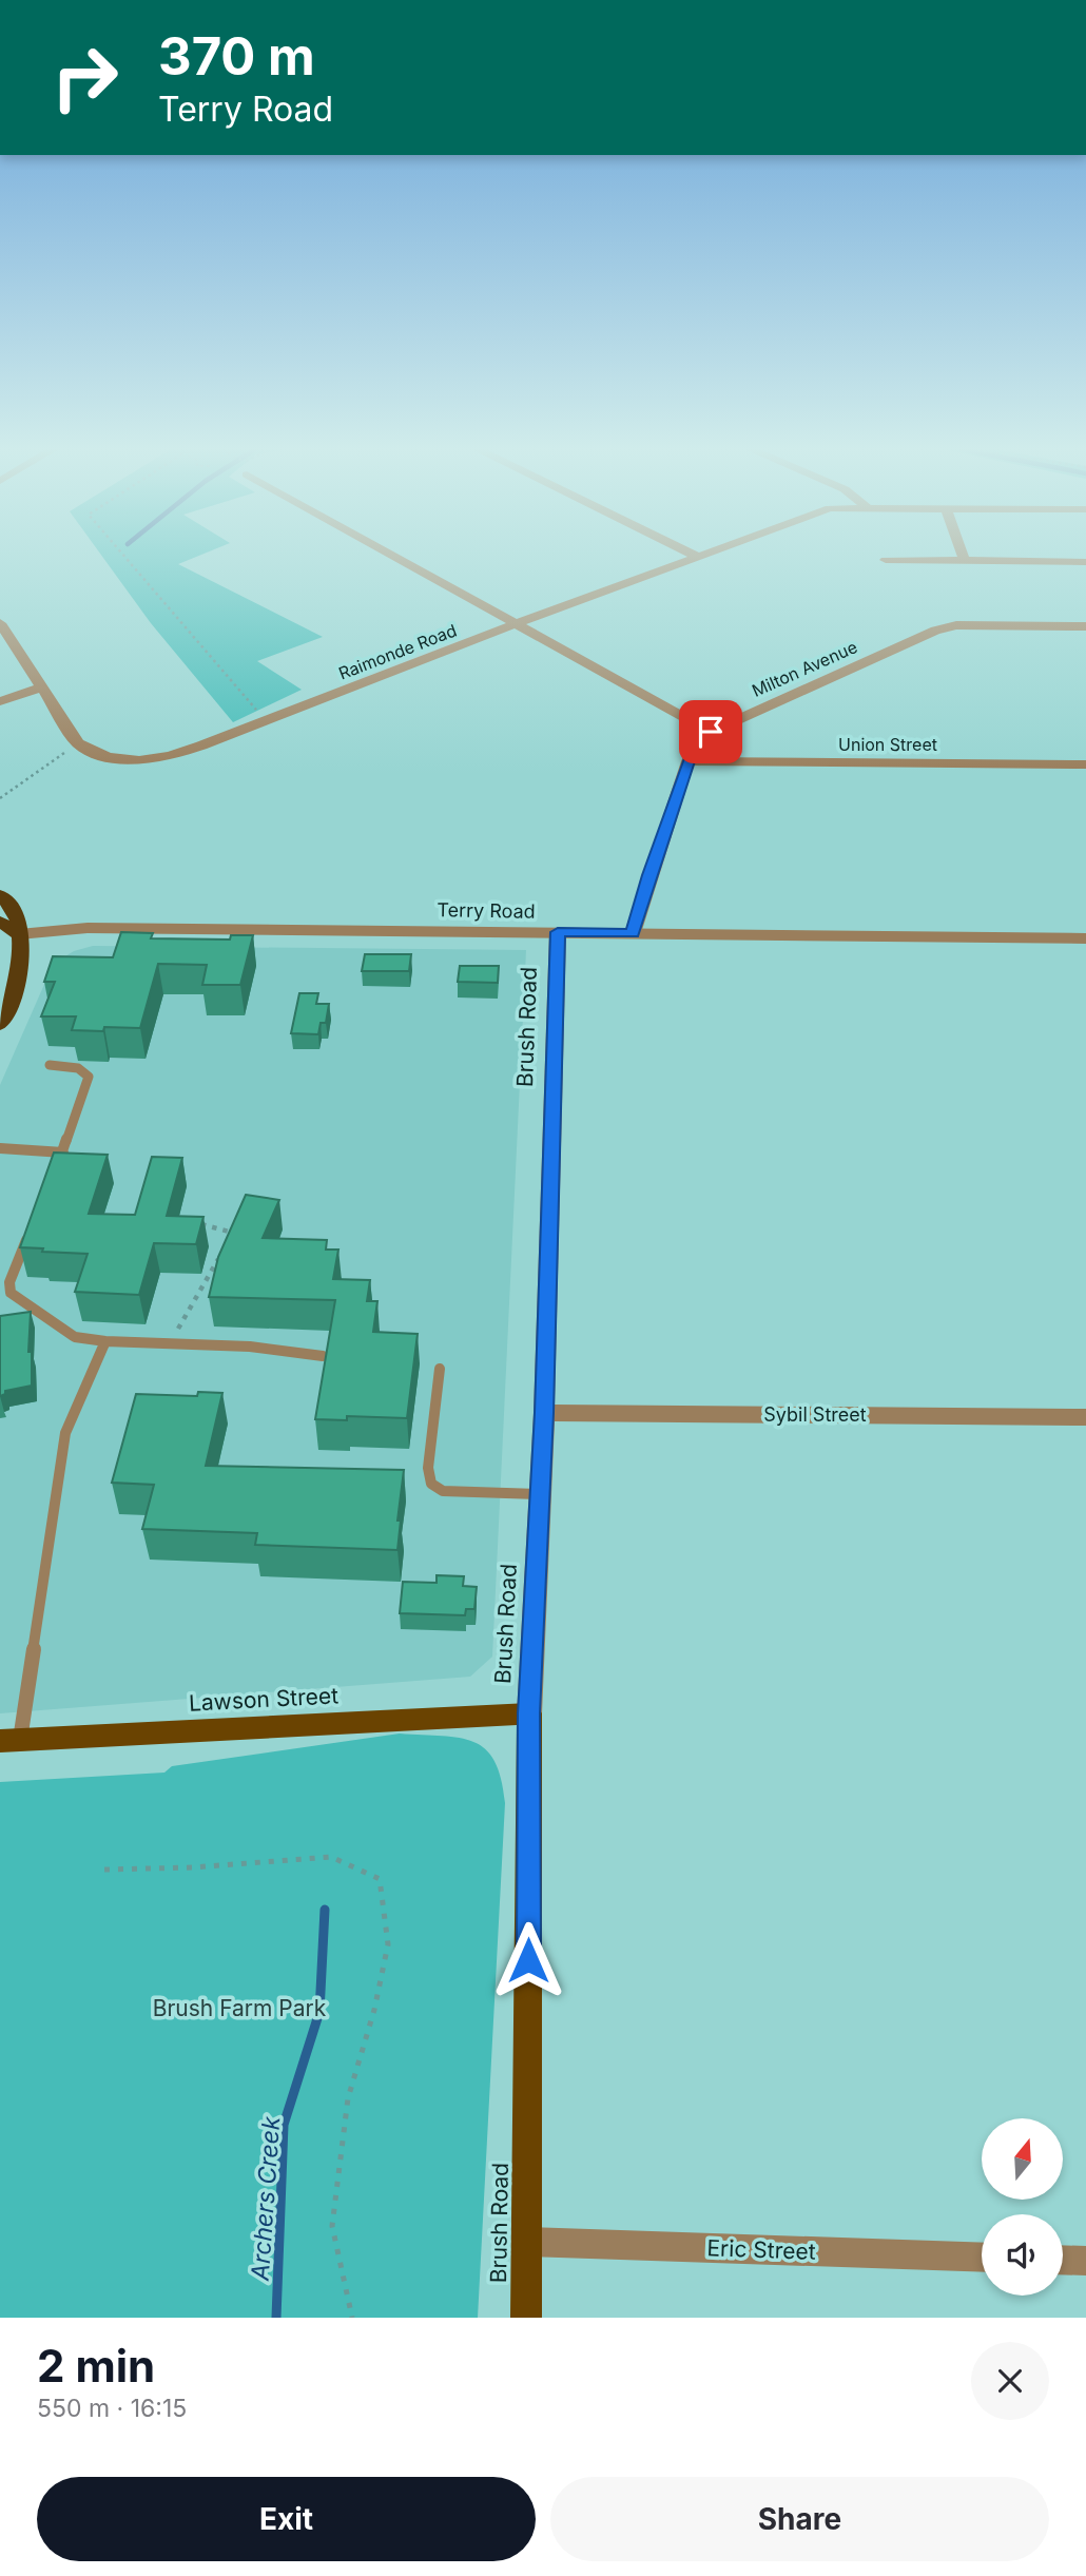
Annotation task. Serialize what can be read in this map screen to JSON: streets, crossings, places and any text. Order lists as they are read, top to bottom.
{
  "streets": {
    "main road": ["Brush Road", "Lawson Street"],
    "street": [
      "Raimonde Road",
      "Milton Avenue",
      "Union Street",
      "Terry Road",
      "Sybil Street",
      "Eric Street"
    ]
  },
  "crossings": [
    ["Milton Avenue", "Union Street"],
    ["Milton Avenue", "Terry Road"],
    ["Terry Road", "Brush Road"],
    ["Brush Road", "Sybil Street"],
    ["Brush Road", "Lawson Street"],
    ["Brush Road", "Eric Street"]
  ],
  "water": ["Archers Creek"],
  "parks": ["Brush Farm Park"],
  "north": "top",
  "page": {
    "turn": ["370 m", "Terry Road"],
    "heading": ["2 min", "550 m · 16:15"],
    "buttons": ["Exit", "Share"]
  }
}
